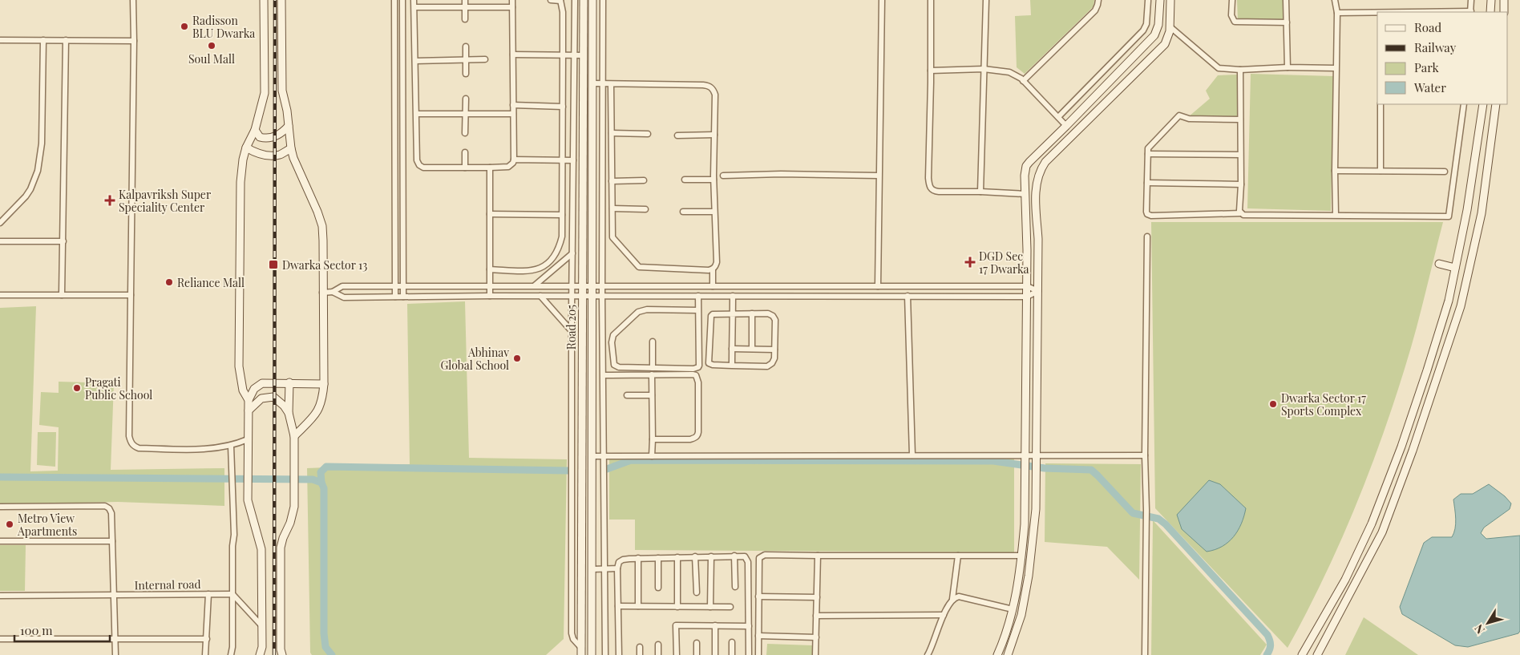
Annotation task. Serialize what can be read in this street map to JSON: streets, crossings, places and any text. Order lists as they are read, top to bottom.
{
  "streets": {
    "street": ["Road 205", "Internal road"]
  },
  "places": {
    "other": [
      "Radisson BLU Dwarka",
      "Soul Mall",
      "Reliance Mall",
      "Abhinav Global School",
      "Pragati Public School",
      "Dwarka Sector 17 Sports Complex",
      "Metro View Apartments"
    ],
    "health": ["Kalpavriksh Super Speciality Center", "DGD Sec 17 Dwarka"],
    "transit": ["Dwarka Sector 13"]
  },
  "legend": [
    "Road",
    "Railway",
    "Park",
    "Water"
  ],
  "scale_bar": "100 m",
  "north": "bottom left"
}
